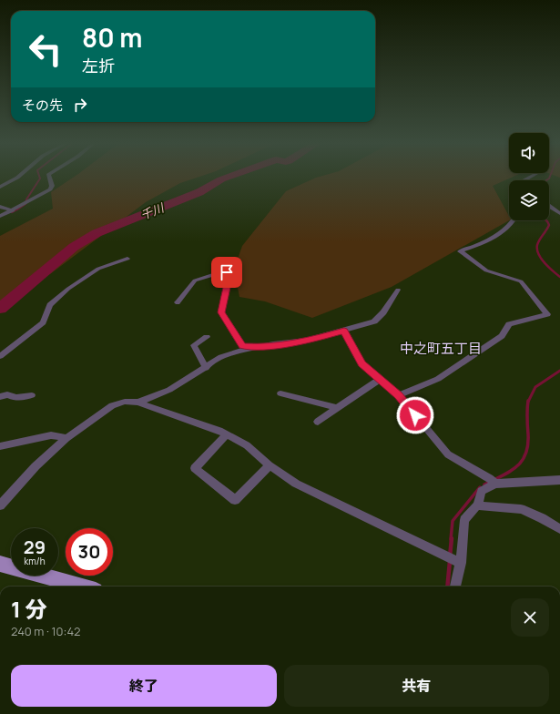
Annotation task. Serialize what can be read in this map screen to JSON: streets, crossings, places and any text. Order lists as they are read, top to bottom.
{
  "districts": ["中之町五丁目"],
  "water": ["千川"],
  "page": {
    "turn": ["80 m", "左折"],
    "then": "その先",
    "speed": "29 km/h",
    "limit": "30",
    "heading": ["1 分", "240 m · 10:42"],
    "buttons": ["終了", "共有"]
  }
}
